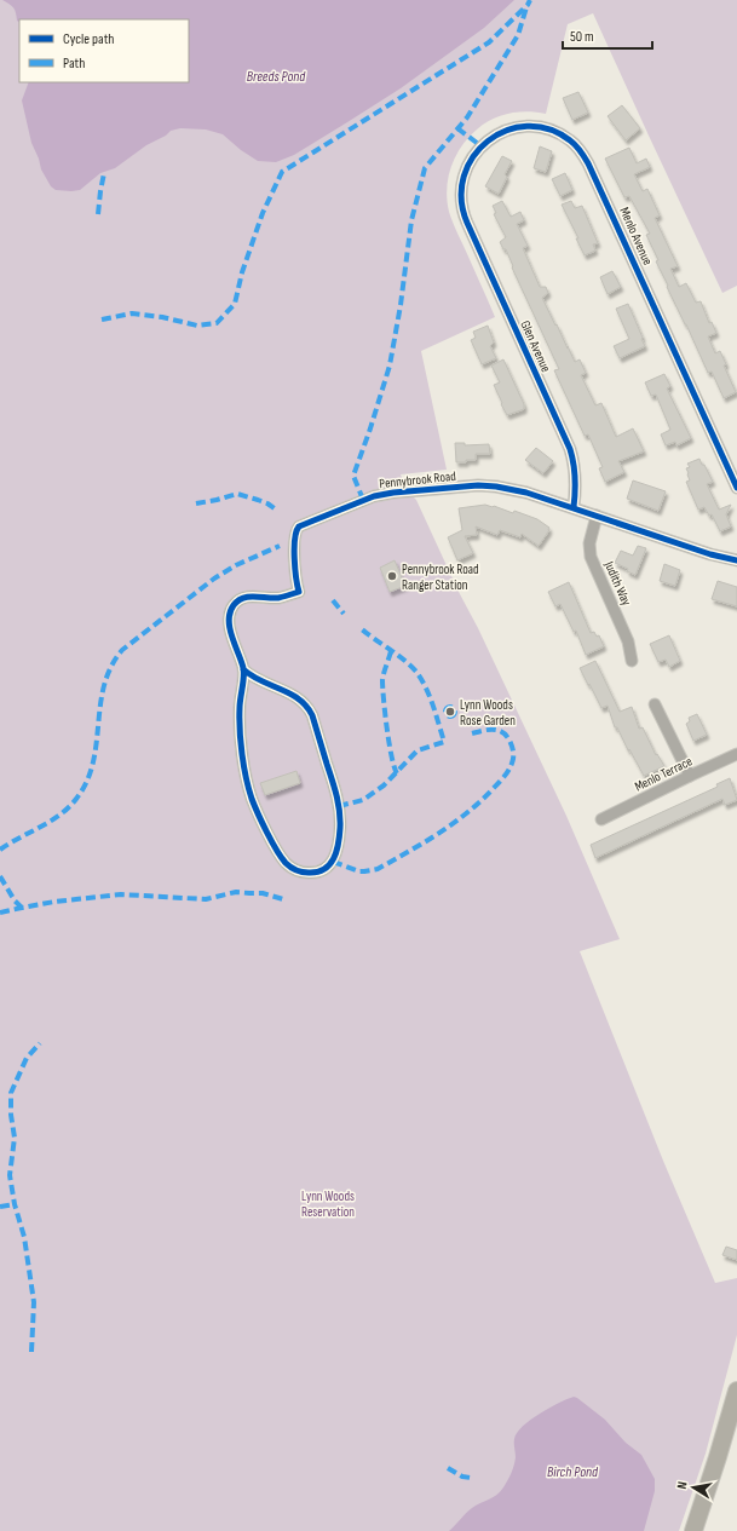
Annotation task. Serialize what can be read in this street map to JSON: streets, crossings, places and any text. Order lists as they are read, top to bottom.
{
  "streets": {
    "street": [
      "Menlo Avenue",
      "Glen Avenue",
      "Pennybrook Road",
      "Judith Way",
      "Menlo Terrace"
    ]
  },
  "crossings": [
    ["Menlo Avenue", "Glen Avenue"],
    ["Glen Avenue", "Pennybrook Road"],
    ["Pennybrook Road", "Judith Way"]
  ],
  "water": ["Breeds Pond", "Birch Pond"],
  "parks": ["Lynn Woods Reservation"],
  "places": ["Pennybrook Road Ranger Station", "Lynn Woods Rose Garden"],
  "legend": ["Cycle path", "Path"],
  "scale_bar": "50 m",
  "north": "left"
}
